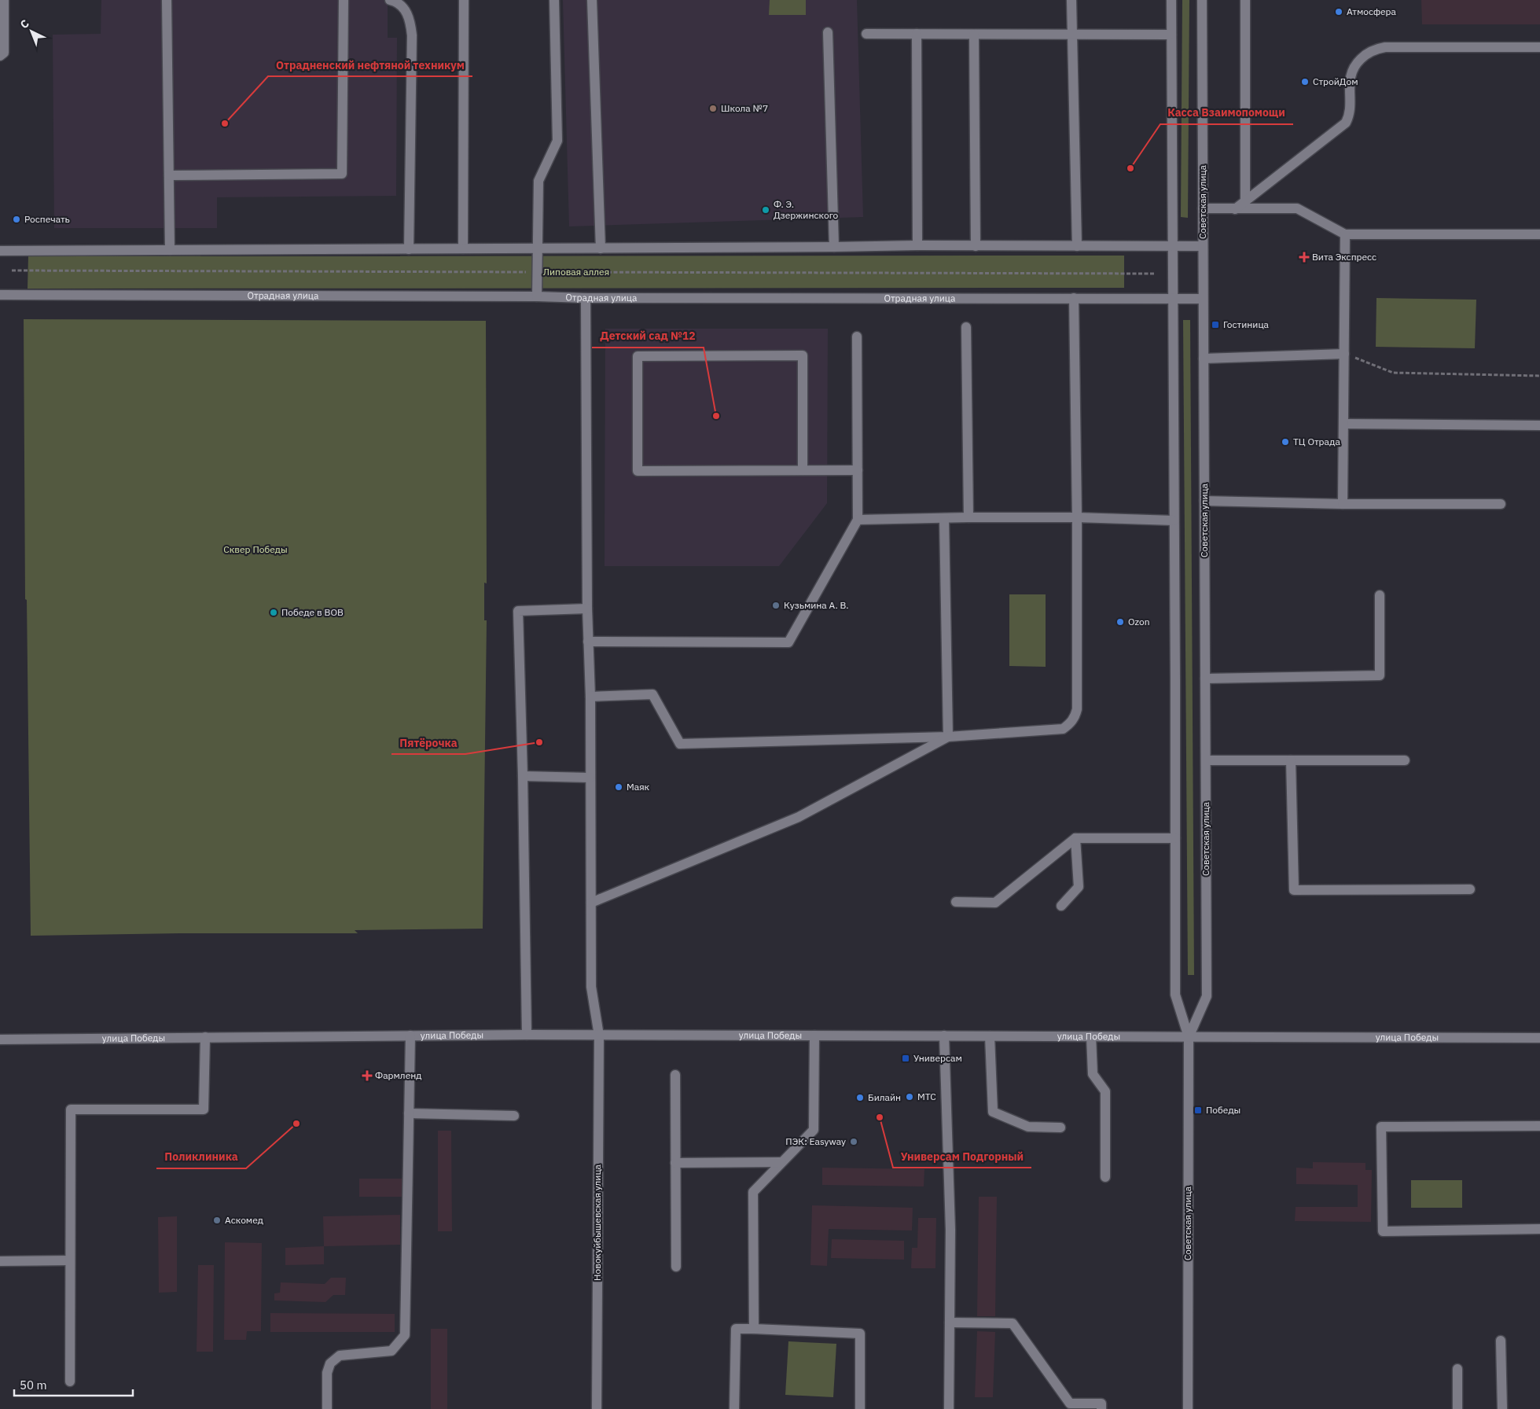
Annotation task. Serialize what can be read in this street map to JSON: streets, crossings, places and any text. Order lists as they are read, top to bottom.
{
  "streets": {
    "street": [
      "Советская улица",
      "Отрадная улица",
      "улица Победы",
      "Новокуйбышевская улица"
    ]
  },
  "crossings": [
    ["Советская улица", "Отрадная улица"],
    ["Советская улица", "улица Победы"],
    ["Отрадная улица", "Новокуйбышевская улица"],
    ["улица Победы", "Новокуйбышевская улица"]
  ],
  "parks": ["Липовая аллея", "Сквер Победы"],
  "places": {
    "other": [
      "Атмосфера",
      "СтройДом",
      "Школа №7",
      "Отрадненский нефтяной техникум",
      "Касса Взаимопомощи",
      "Ф. Э. Дзержинского",
      "Роспечать",
      "Детский сад №12",
      "ТЦ Отрада",
      "Кузьмина А. В.",
      "Победе в ВОВ",
      "Ozon",
      "Пятёрочка",
      "Маяк",
      "МТС",
      "Билайн",
      "Универсам Подгорный",
      "Поликлиника",
      "ПЭК: Easyway",
      "Аскомед"
    ],
    "health": ["Вита Экспресс", "Фармленд"],
    "transit": ["Гостиница", "Универсам", "Победы"]
  },
  "scale_bar": "50 m",
  "north": "top left"
}
